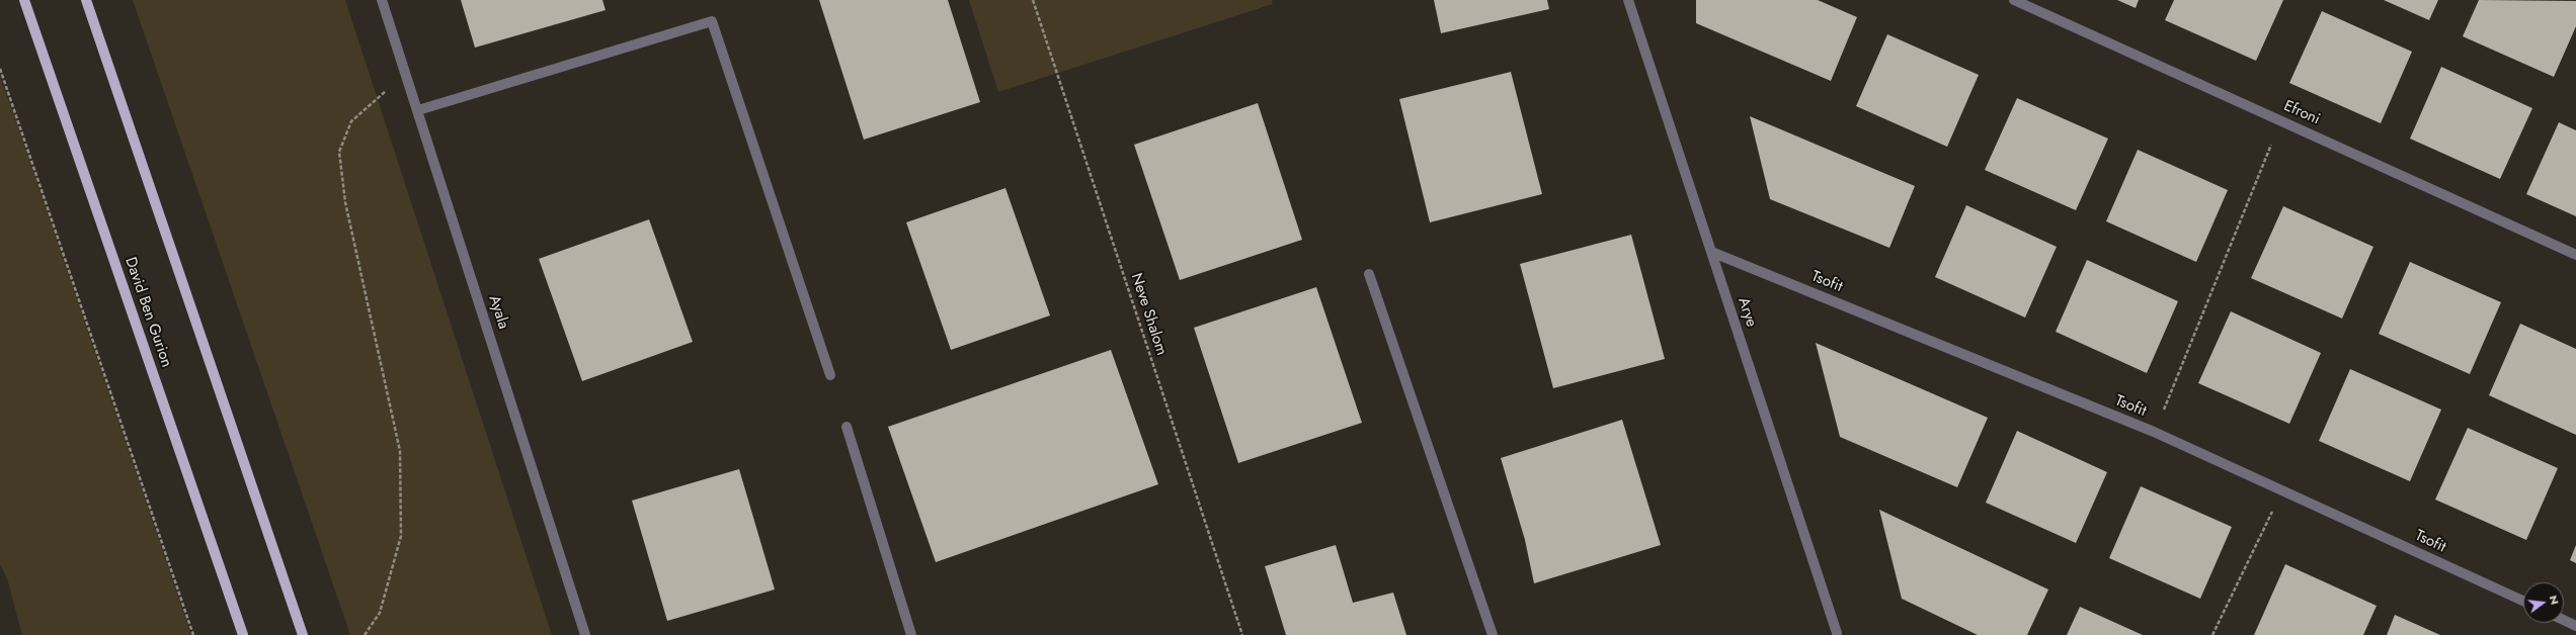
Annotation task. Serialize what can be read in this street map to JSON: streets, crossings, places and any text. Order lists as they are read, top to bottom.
{
  "streets": {
    "main road": ["David Ben Gurion"],
    "street": [
      "Efroni",
      "Tsofit",
      "Ayala",
      "Arye"
    ],
    "path": ["Neve Shalom"]
  },
  "crossings": [
    ["Tsofit", "Arye"]
  ],
  "north": "right"
}
